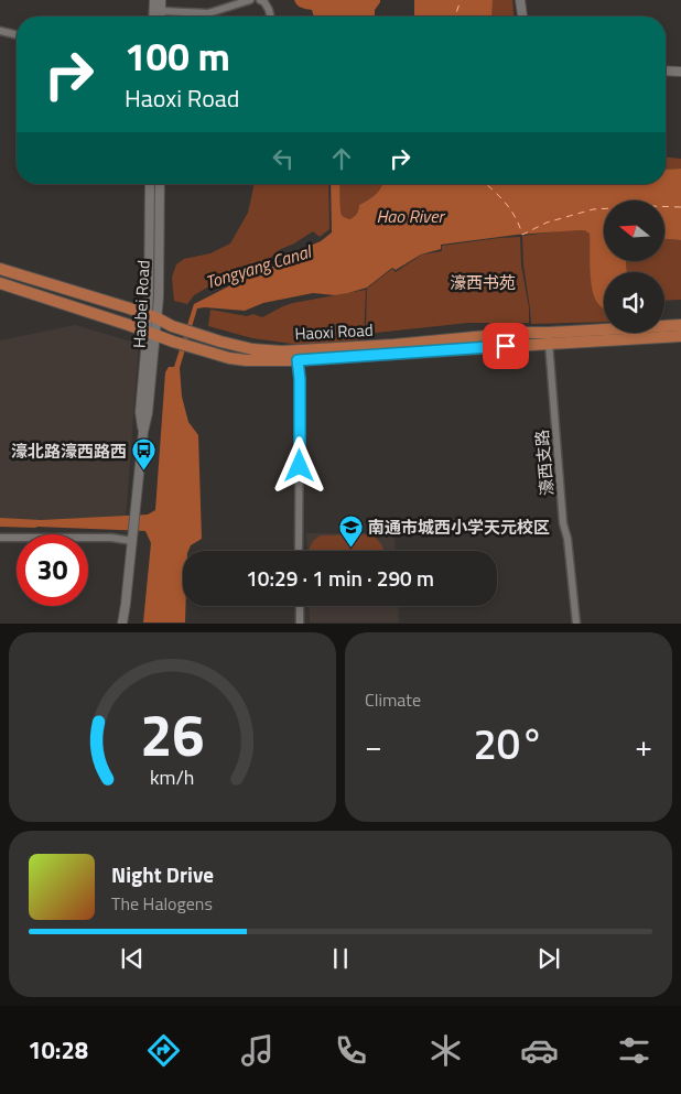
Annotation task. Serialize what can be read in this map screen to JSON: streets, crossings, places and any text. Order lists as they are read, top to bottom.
{
  "streets": {
    "main road": ["Haoxi Road"],
    "street": ["Haobei Road", "濠西支路"]
  },
  "crossings": [
    ["Haobei Road", "Haoxi Road"],
    ["Haoxi Road", "濠西支路"]
  ],
  "water": ["Hao River", "Tongyang Canal"],
  "parks": ["濠西书苑"],
  "places": {
    "bus stop": ["濠北路濠西路西"],
    "school or university": ["南通市城西小学天元校区"]
  },
  "north": "left",
  "page": {
    "turn": ["100 m", "Haoxi Road"],
    "limit": "30",
    "trip": "10:29 · 1 min · 290 m",
    "tile": "Climate",
    "heat": ["−", "20°", "+"],
    "song": ["Night Drive", "The Halogens"],
    "tabs": "10:28",
    "gauge": ["26", "km/h"]
  }
}
